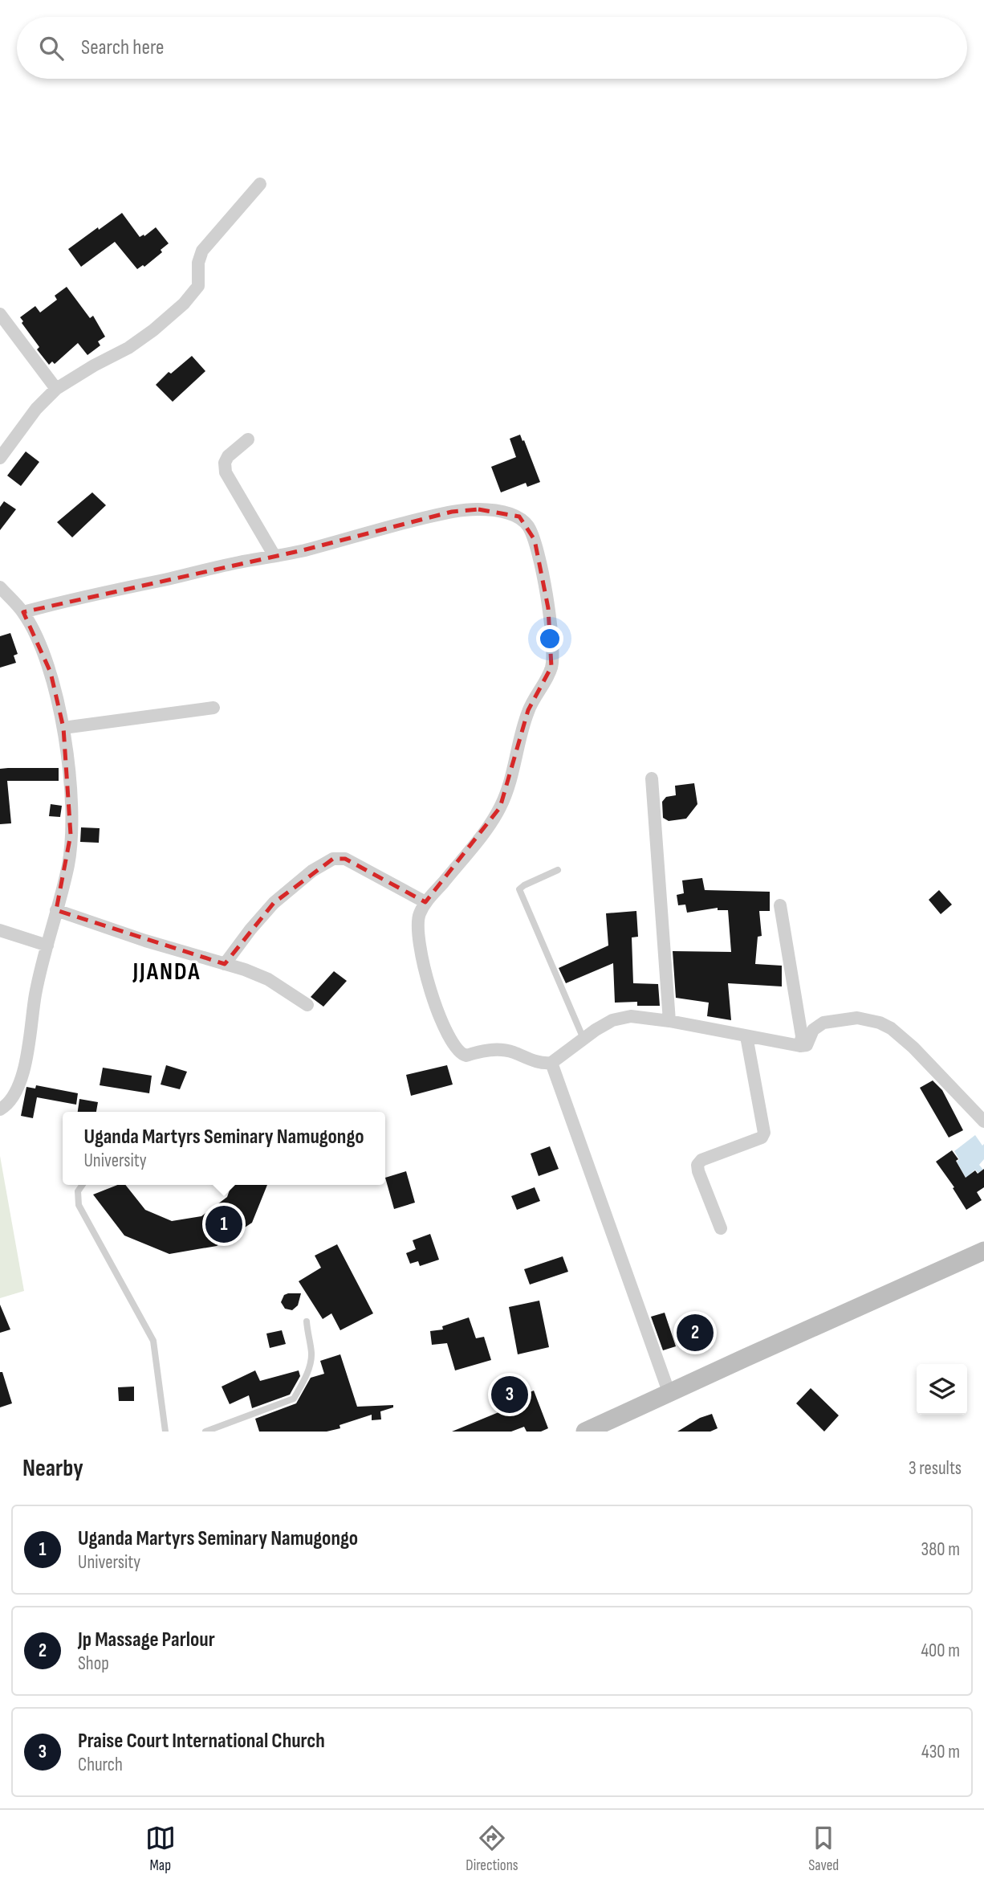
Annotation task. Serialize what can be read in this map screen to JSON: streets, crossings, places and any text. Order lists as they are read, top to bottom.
{
  "districts": ["JJANDA"],
  "page": {
    "search": "Search here",
    "popup": ["Uganda Martyrs Seminary Namugongo", "University"],
    "pins": ["1", "2", "3"],
    "heading": ["Nearby", "3 results"],
    "list": [
      {
        "mark": "1",
        "name": "Uganda Martyrs Seminary Namugongo",
        "note": "University",
        "value": "380 m"
      },
      {
        "mark": "2",
        "name": "Jp Massage Parlour",
        "note": "Shop",
        "value": "400 m"
      },
      {
        "mark": "3",
        "name": "Praise Court International Church",
        "note": "Church",
        "value": "430 m"
      }
    ],
    "nav": ["Map", "Directions", "Saved"]
  }
}
